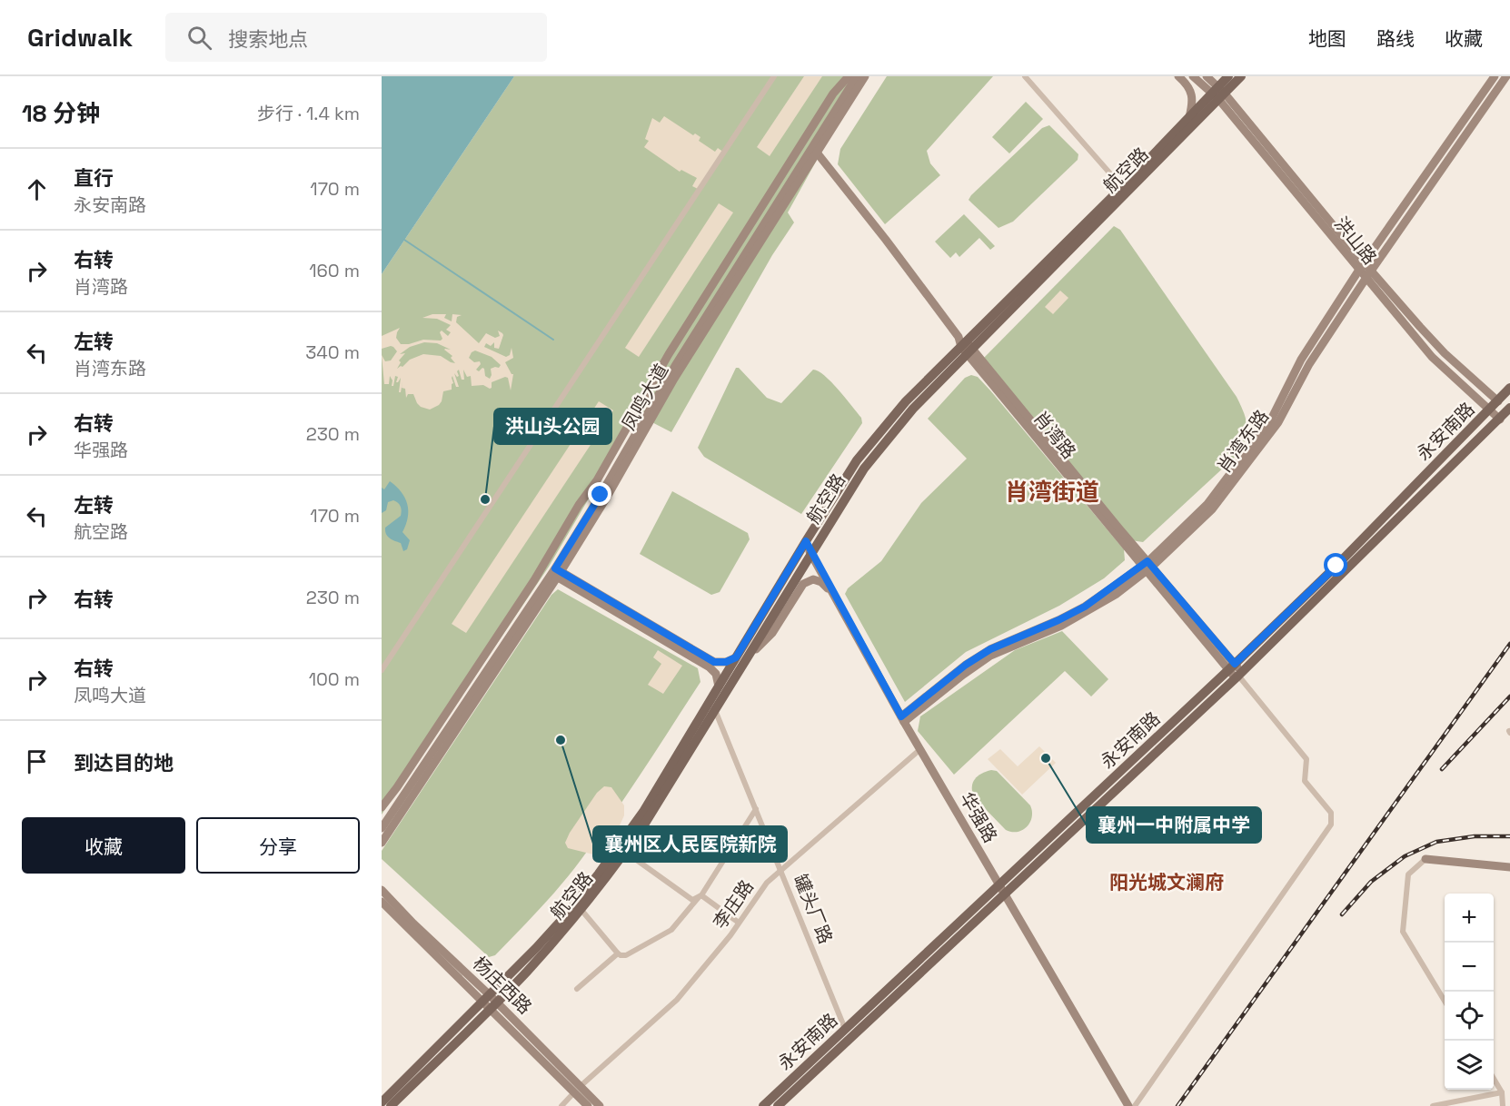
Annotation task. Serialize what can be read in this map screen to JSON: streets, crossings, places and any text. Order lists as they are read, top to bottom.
{
  "streets": {
    "main road": ["航空路", "永安南路"],
    "street": [
      "洪山路",
      "凤鸣大道",
      "肖湾路",
      "肖湾东路",
      "华强路",
      "李庄路",
      "罐头厂路",
      "杨庄西路"
    ]
  },
  "crossings": [
    ["航空路", "洪山路"],
    ["航空路", "肖湾路"],
    ["航空路", "华强路"],
    ["航空路", "罐头厂路"],
    ["航空路", "杨庄西路"],
    ["洪山路", "永安南路"],
    ["洪山路", "肖湾东路"],
    ["凤鸣大道", "肖湾路"],
    ["永安南路", "肖湾路"],
    ["永安南路", "华强路"],
    ["永安南路", "罐头厂路"],
    ["肖湾路", "肖湾东路"],
    ["肖湾东路", "华强路"],
    ["华强路", "李庄路"],
    ["李庄路", "罐头厂路"],
    ["李庄路", "杨庄西路"]
  ],
  "districts": ["肖湾街道", "阳光城文澜府"],
  "places": ["洪山头公园", "襄州区人民医院新院", "襄州一中附属中学"],
  "page": {
    "header": "Gridwalk",
    "search": "搜索地点",
    "nav": ["地图", "路线", "收藏"],
    "heading": ["18 分钟", "步行 · 1.4 km"],
    "list": [
      ["直行", "永安南路", "170 m"],
      ["右转", "肖湾路", "160 m"],
      ["左转", "肖湾东路", "340 m"],
      ["右转", "华强路", "230 m"],
      ["左转", "航空路", "170 m"],
      ["右转", "230 m"],
      ["右转", "凤鸣大道", "100 m"],
      "到达目的地"
    ],
    "buttons": ["收藏", "分享"],
    "map_buttons": ["+", "−"]
  }
}
